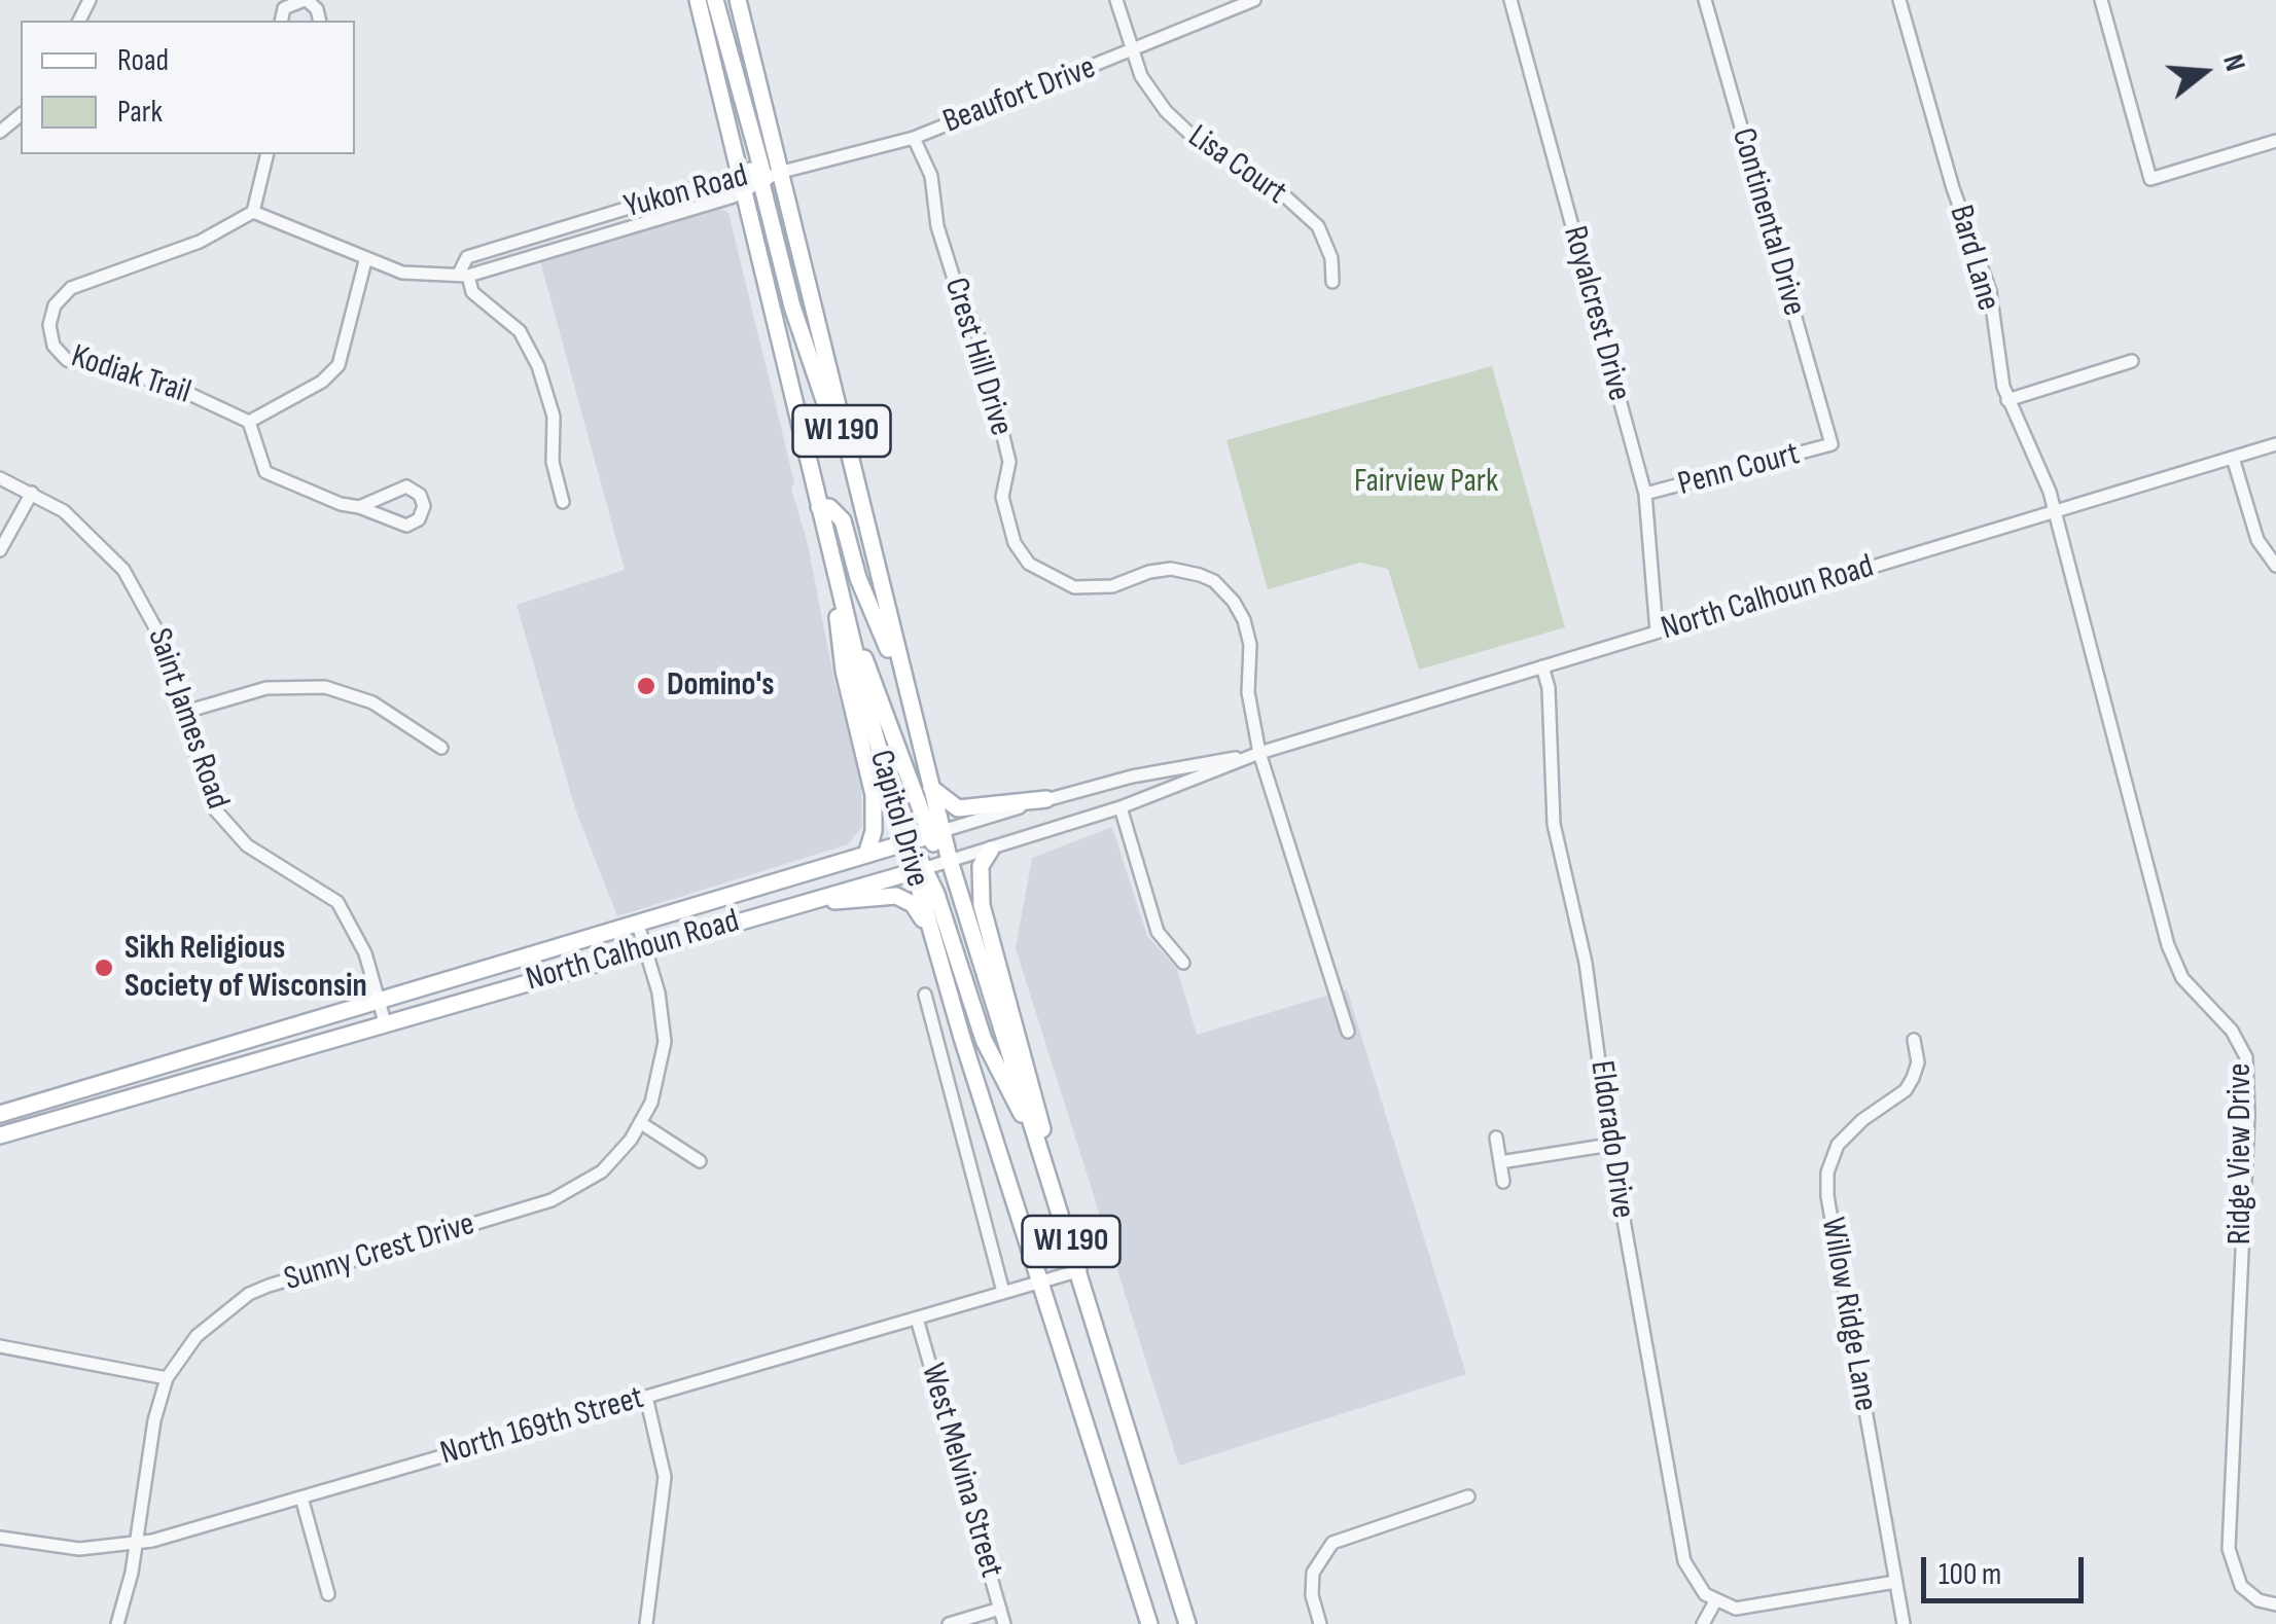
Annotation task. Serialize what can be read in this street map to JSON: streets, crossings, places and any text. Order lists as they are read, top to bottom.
{
  "streets": {
    "main road": ["WI 190", "North Calhoun Road", "Capitol Drive"],
    "street": [
      "Beaufort Drive",
      "Lisa Court",
      "Yukon Road",
      "Continental Drive",
      "Bard Lane",
      "Royalcrest Drive",
      "Crest Hill Drive",
      "Kodiak Trail",
      "Penn Court",
      "Saint James Road",
      "Eldorado Drive",
      "Ridge View Drive",
      "Sunny Crest Drive",
      "Willow Ridge Lane",
      "North 169th Street",
      "West Melvina Street"
    ]
  },
  "crossings": [
    ["Beaufort Drive", "Lisa Court"],
    ["Beaufort Drive", "Yukon Road"],
    ["Beaufort Drive", "Crest Hill Drive"],
    ["Beaufort Drive", "Capitol Drive"],
    ["Yukon Road", "Kodiak Trail"],
    ["Yukon Road", "Capitol Drive"],
    ["Continental Drive", "Penn Court"],
    ["Bard Lane", "North Calhoun Road"],
    ["Bard Lane", "Ridge View Drive"],
    ["Royalcrest Drive", "Penn Court"],
    ["Royalcrest Drive", "North Calhoun Road"],
    ["Crest Hill Drive", "North Calhoun Road"],
    ["North Calhoun Road", "Saint James Road"],
    ["North Calhoun Road", "Capitol Drive"],
    ["North Calhoun Road", "Eldorado Drive"],
    ["North Calhoun Road", "Ridge View Drive"],
    ["North Calhoun Road", "Sunny Crest Drive"],
    ["Capitol Drive", "North 169th Street"],
    ["Sunny Crest Drive", "North 169th Street"],
    ["North 169th Street", "West Melvina Street"]
  ],
  "parks": ["Fairview Park"],
  "places": ["Domino's", "Sikh Religious Society of Wisconsin"],
  "legend": ["Road", "Park"],
  "scale_bar": "100 m",
  "north": "right"
}
